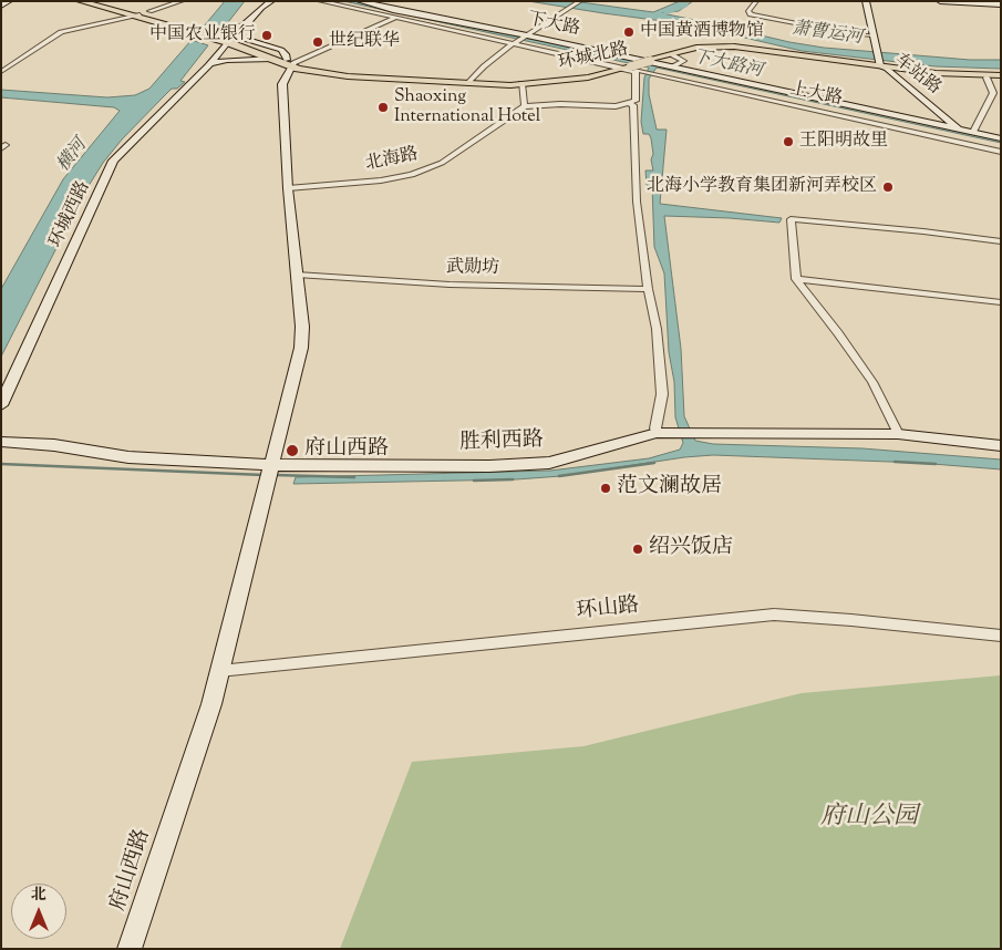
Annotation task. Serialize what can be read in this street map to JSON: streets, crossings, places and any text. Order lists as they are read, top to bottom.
{
  "streets": {
    "main road": ["环城北路", "胜利西路"],
    "street": [
      "下大路",
      "车站路",
      "上大路",
      "北海路",
      "环城西路",
      "武勋坊",
      "环山路",
      "府山西路"
    ]
  },
  "crossings": [
    ["下大路", "车站路"],
    ["环城北路", "车站路"],
    ["环城北路", "上大路"],
    ["环城北路", "环城西路"],
    ["环城北路", "府山西路"],
    ["北海路", "府山西路"],
    ["武勋坊", "府山西路"],
    ["胜利西路", "府山西路"],
    ["环山路", "府山西路"]
  ],
  "water": ["萧曹运河", "下大路河", "横河"],
  "parks": ["府山公园"],
  "places": [
    "中国黄酒博物馆",
    "中国农业银行",
    "世纪联华",
    "Shaoxing International Hotel",
    "王阳明故里",
    "北海小学教育集团新河弄校区",
    "府山西路",
    "范文澜故居",
    "绍兴饭店"
  ],
  "north": "top"
}
